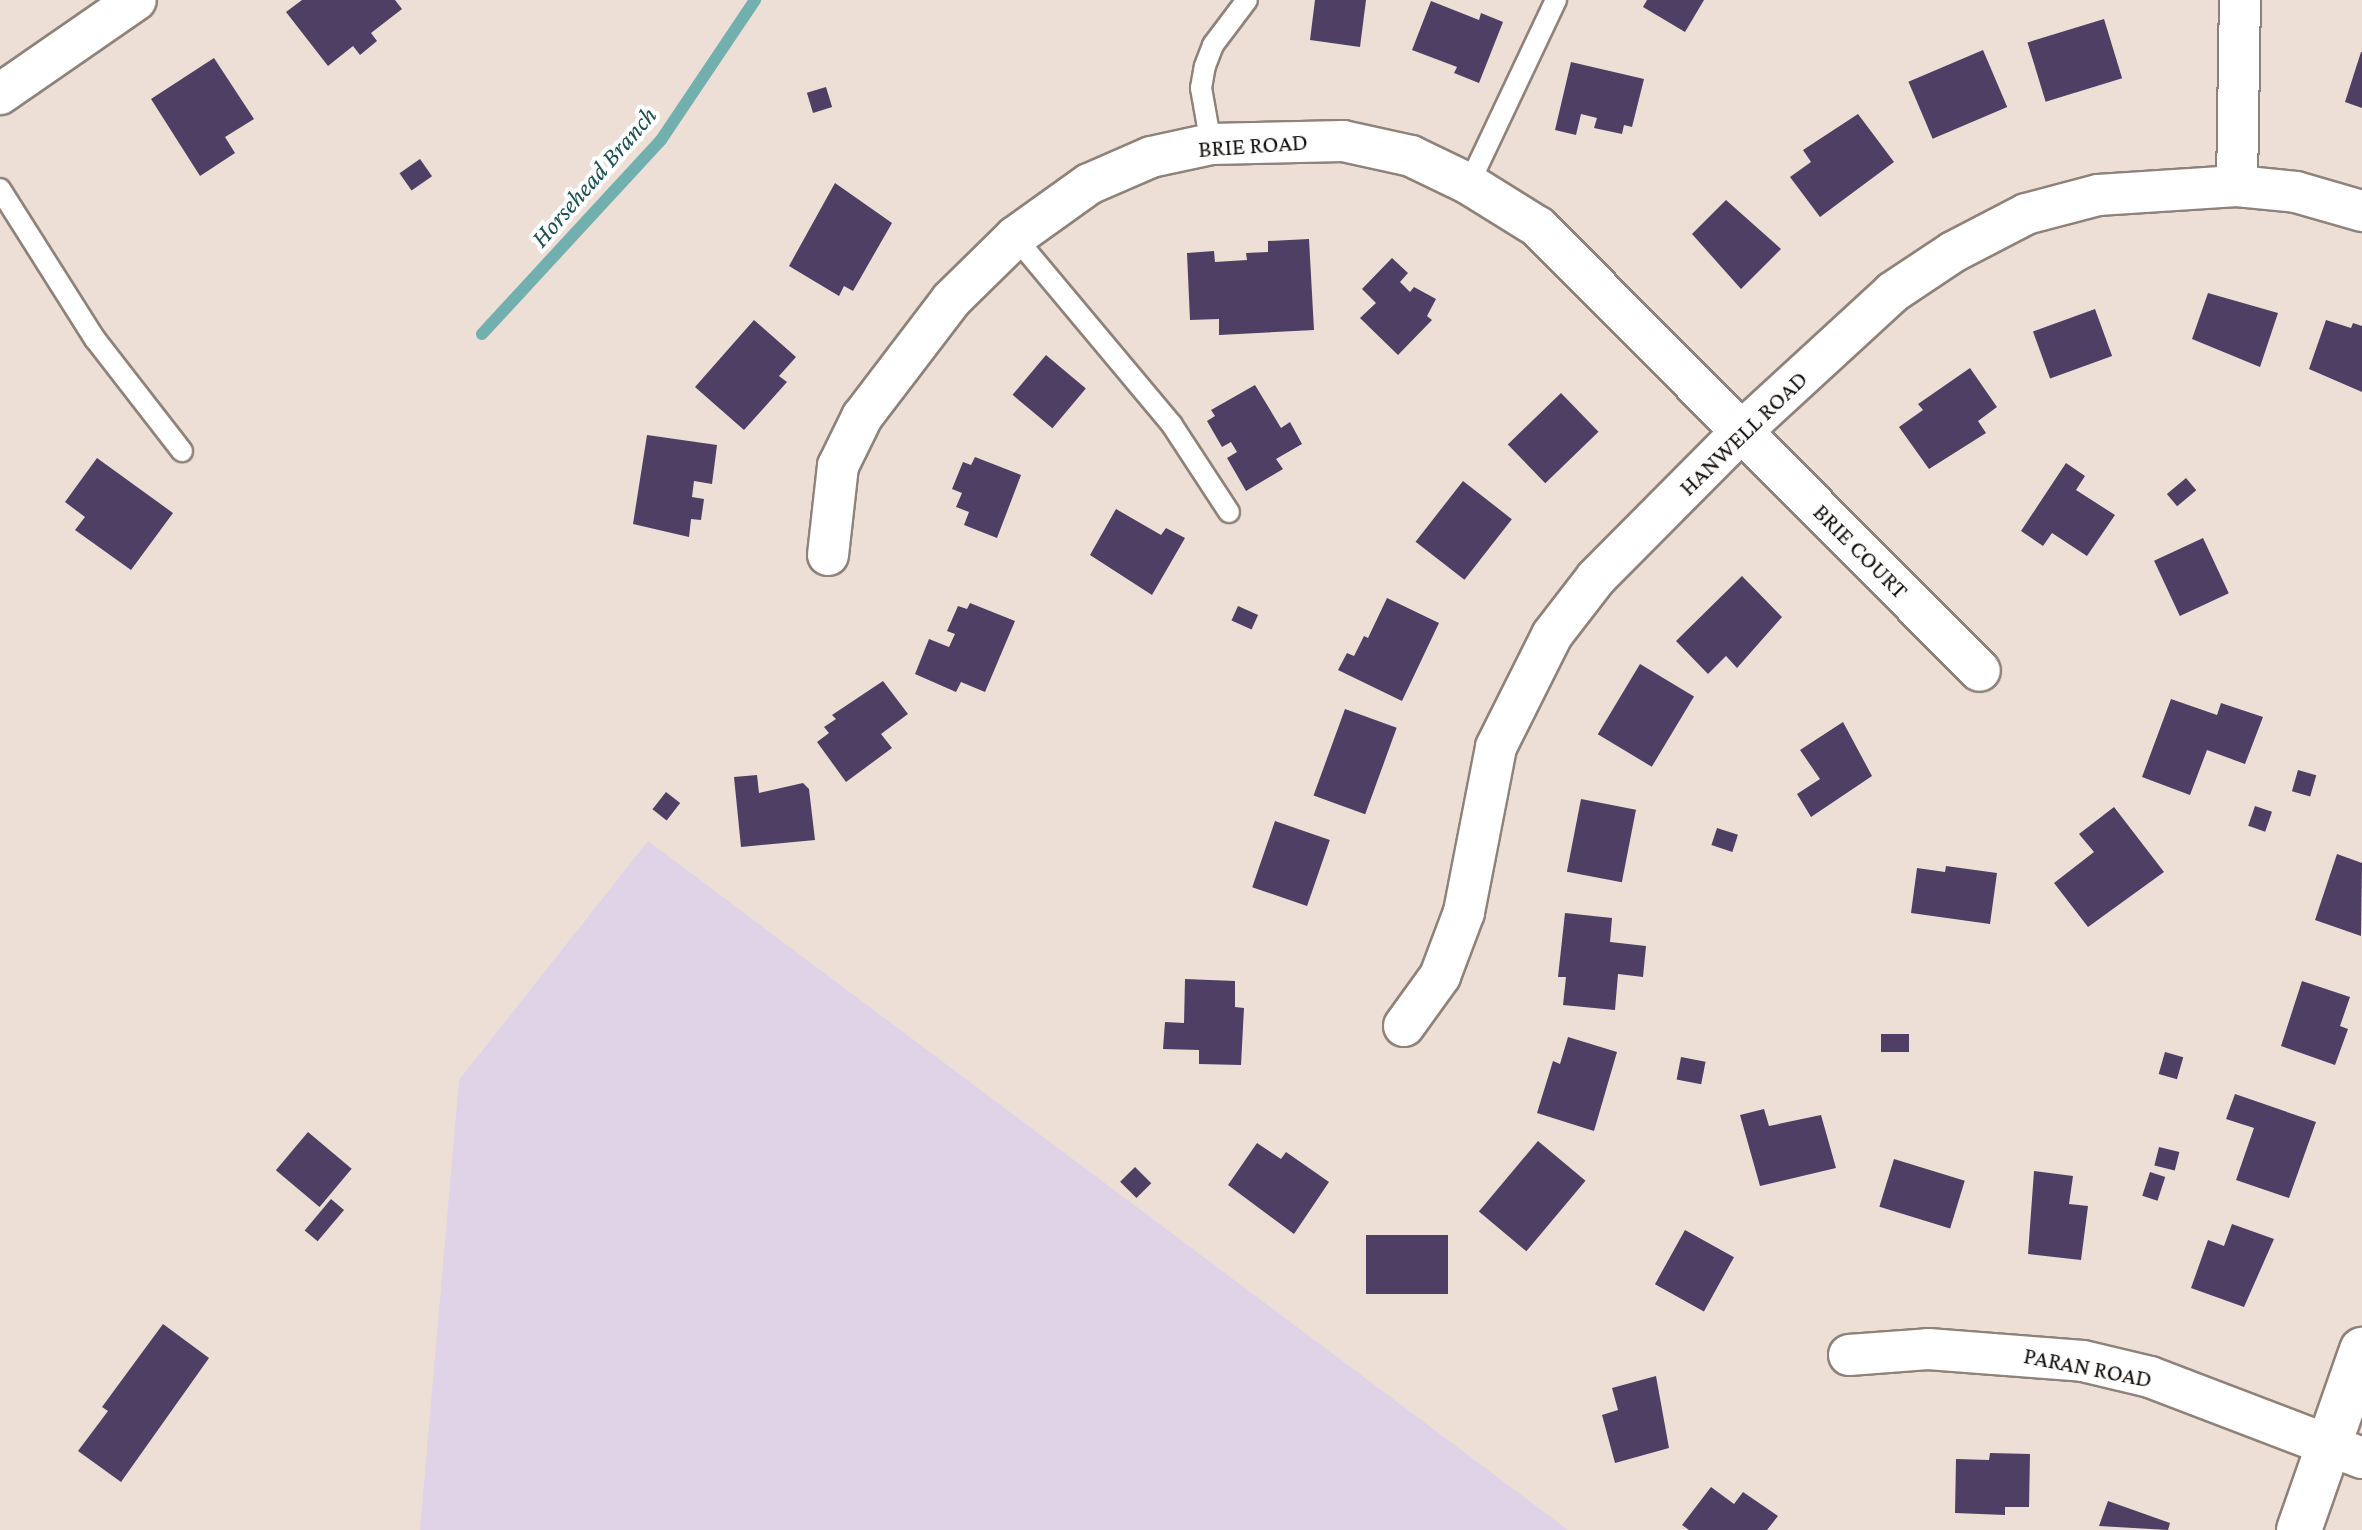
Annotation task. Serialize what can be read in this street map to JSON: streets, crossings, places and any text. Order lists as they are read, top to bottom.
{
  "streets": {
    "street": [
      "BRIE ROAD",
      "HANWELL ROAD",
      "BRIE COURT",
      "PARAN ROAD"
    ]
  },
  "crossings": [
    ["BRIE ROAD", "HANWELL ROAD"],
    ["BRIE ROAD", "BRIE COURT"],
    ["HANWELL ROAD", "BRIE COURT"]
  ],
  "water": ["Horsehead Branch"]
}
